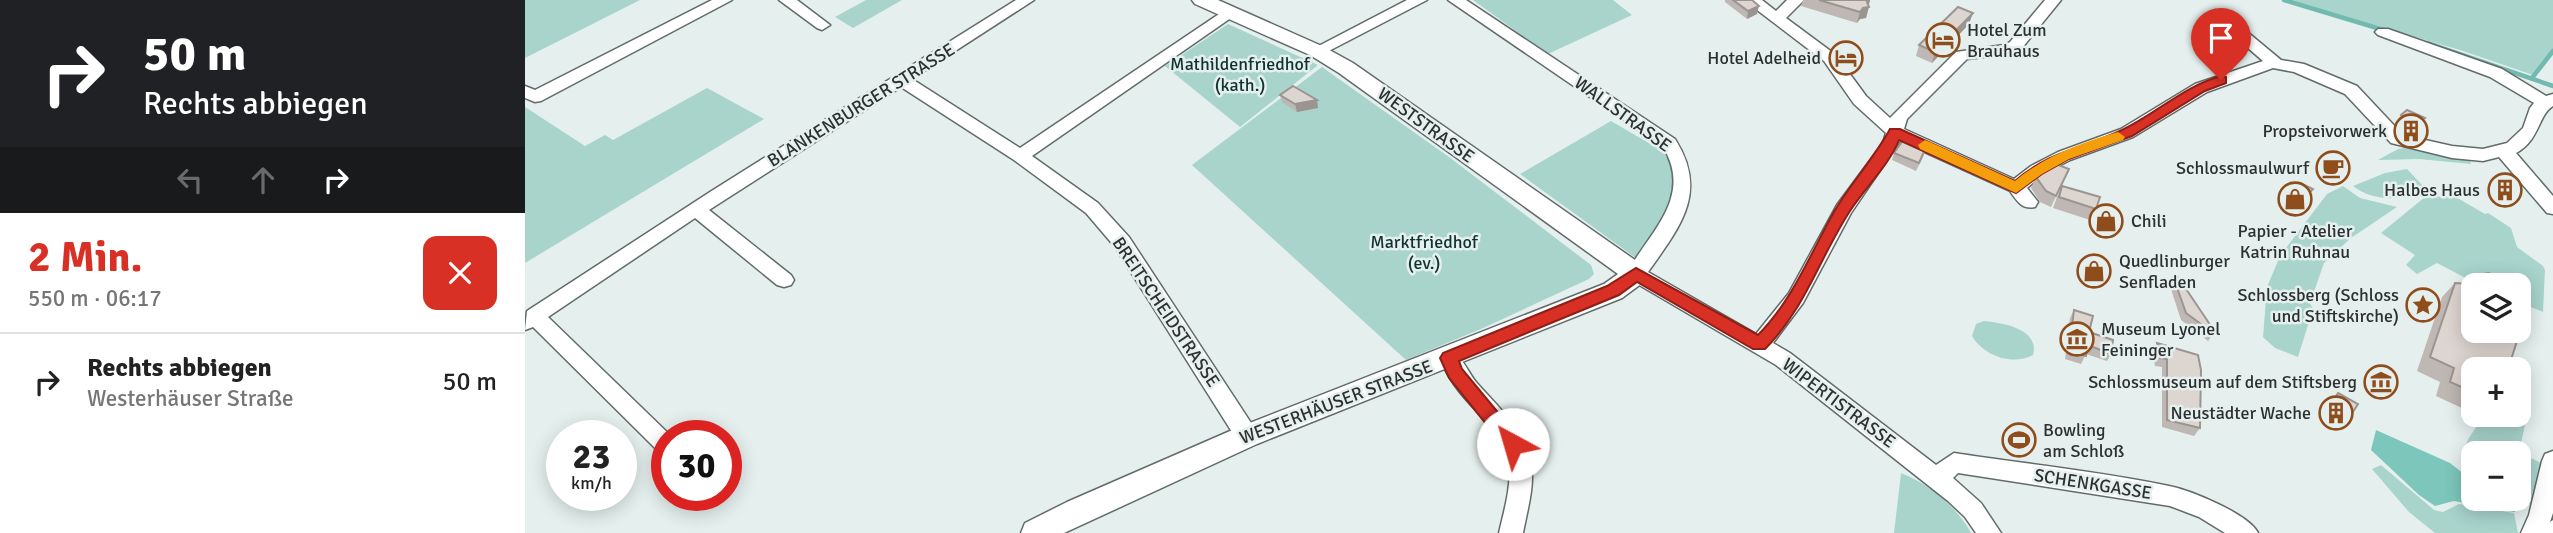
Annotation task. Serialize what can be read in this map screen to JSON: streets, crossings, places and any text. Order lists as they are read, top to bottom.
{
  "streets": {
    "main road": ["WESTSTRASSE", "WESTERHÄUSER STRASSE"],
    "street": [
      "BLANKENBURGER STRASSE",
      "WALLSTRASSE",
      "BREITSCHEIDSTRASSE",
      "WIPERTISTRASSE",
      "SCHENKGASSE"
    ]
  },
  "crossings": [
    ["BLANKENBURGER STRASSE", "BREITSCHEIDSTRASSE"],
    ["WALLSTRASSE", "WESTSTRASSE"],
    ["WALLSTRASSE", "WESTERHÄUSER STRASSE"],
    ["WALLSTRASSE", "WIPERTISTRASSE"],
    ["WESTSTRASSE", "WESTERHÄUSER STRASSE"],
    ["WESTSTRASSE", "WIPERTISTRASSE"],
    ["BREITSCHEIDSTRASSE", "WESTERHÄUSER STRASSE"],
    ["WESTERHÄUSER STRASSE", "WIPERTISTRASSE"],
    ["WIPERTISTRASSE", "SCHENKGASSE"]
  ],
  "parks": ["Mathildenfriedhof (kath.)", "Marktfriedhof (ev.)"],
  "places": {
    "hotel": ["Hotel Zum Brauhaus", "Hotel Adelheid"],
    "building": ["Propsteivorwerk", "Halbes Haus", "Neustädter Wache"],
    "cafe": ["Schlossmaulwurf"],
    "shop": ["Papier - Atelier Katrin Ruhnau", "Chili", "Quedlinburger Senfladen"],
    "place": ["Schlossberg (Schloss und Stiftskirche)"],
    "museum": ["Museum Lyonel Feininger", "Schlossmuseum auf dem Stiftsberg"],
    "sports": ["Bowling am Schloß"]
  },
  "page": {
    "turn": ["50 m", "Rechts abbiegen"],
    "heading": ["2 Min.", "550 m · 06:17"],
    "map_buttons": ["+", "−"],
    "list": [
      {
        "name": "Rechts abbiegen",
        "note": "Westerhäuser Straße",
        "value": "50 m"
      }
    ],
    "speed": "23 km/h",
    "limit": "30"
  }
}
